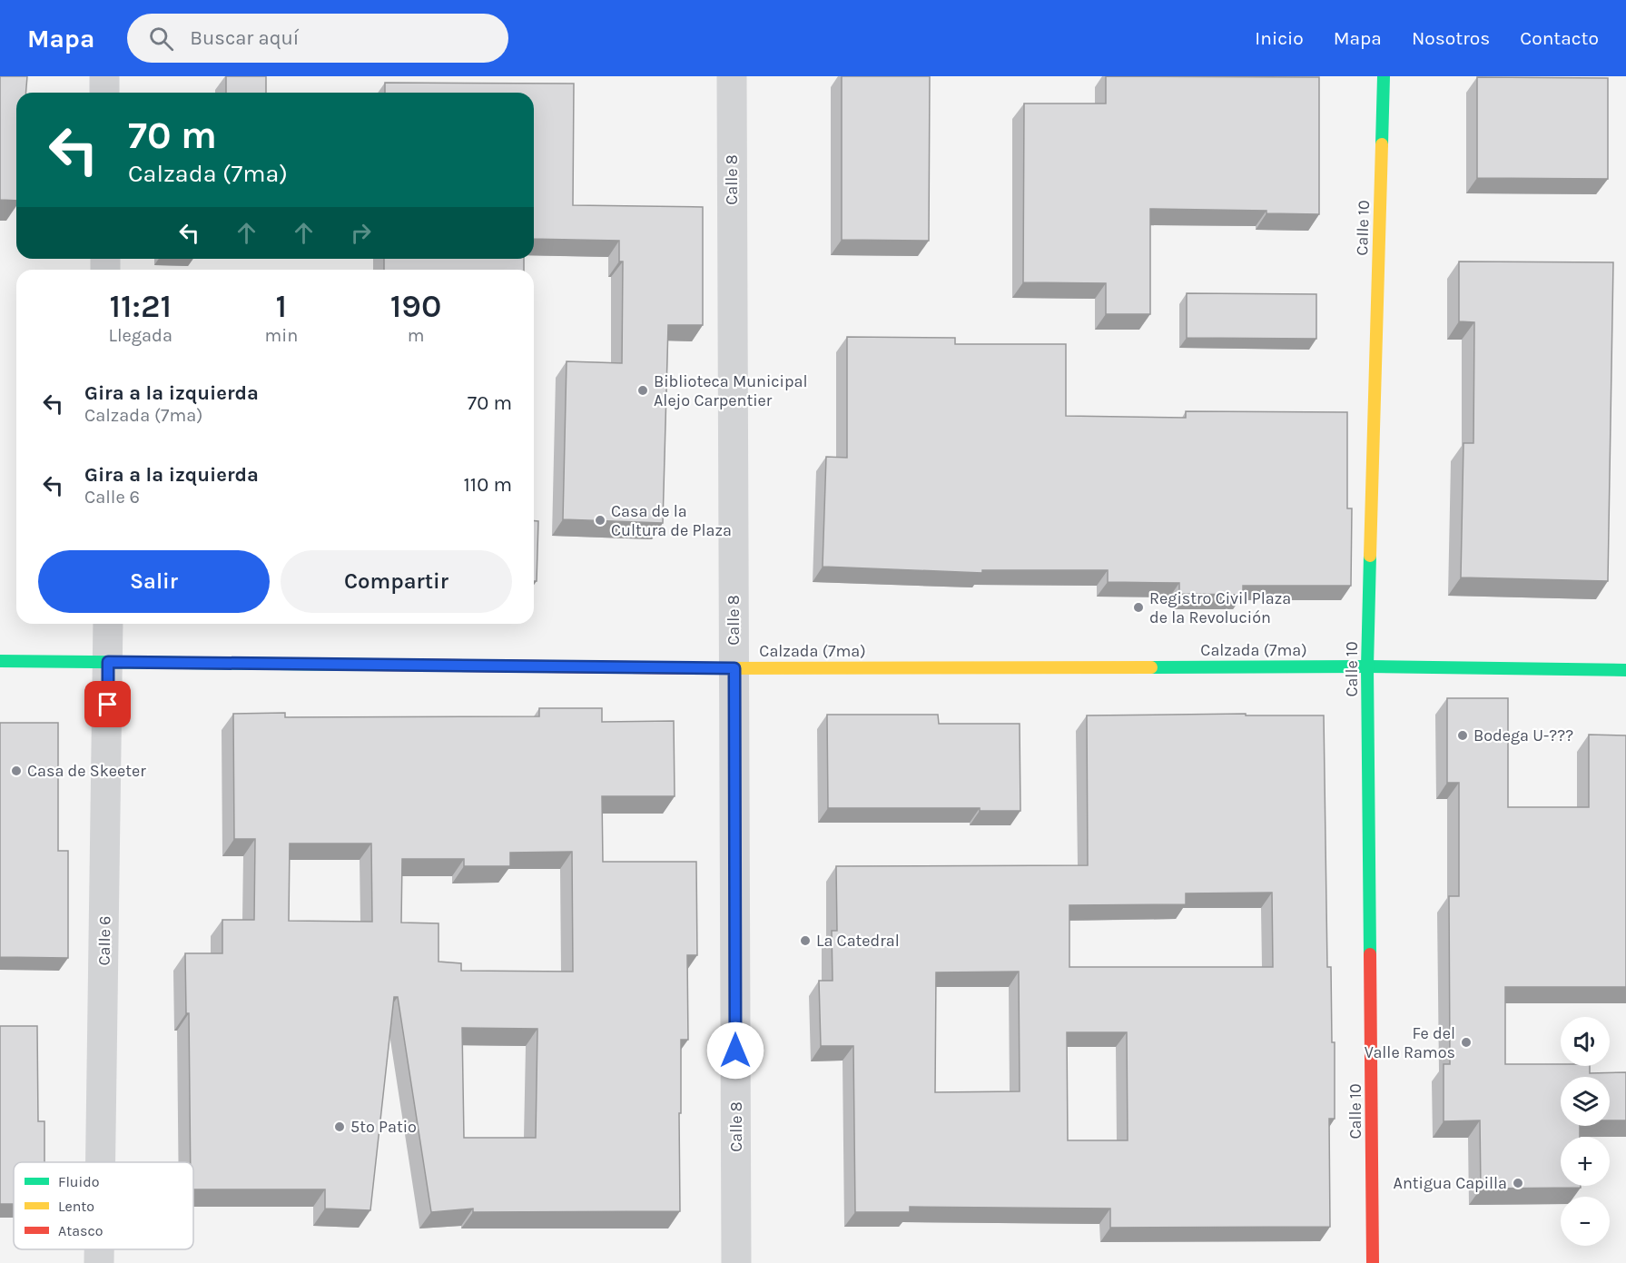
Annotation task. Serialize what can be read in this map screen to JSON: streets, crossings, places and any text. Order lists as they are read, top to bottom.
{
  "streets": {
    "main road": ["Calle 10", "Calzada (7ma)"],
    "street": ["Calle 8", "Calle 6"]
  },
  "crossings": [
    ["Calle 8", "Calzada (7ma)"],
    ["Calle 10", "Calzada (7ma)"],
    ["Calzada (7ma)", "Calle 6"]
  ],
  "places": [
    "Biblioteca Municipal Alejo Carpentier",
    "Casa de la Cultura de Plaza",
    "Registro Civil Plaza de la Revolución",
    "Bodega U-???",
    "Casa de Skeeter",
    "La Catedral",
    "Fe del Valle Ramos",
    "5to Patio",
    "Antigua Capilla"
  ],
  "legend": ["Fluido", "Lento", "Atasco"],
  "page": {
    "header": "Mapa",
    "search": "Buscar aquí",
    "nav": [
      "Inicio",
      "Mapa",
      "Nosotros",
      "Contacto"
    ],
    "turn": ["70 m", "Calzada (7ma)"],
    "eta": [
      "11:21",
      "Llegada",
      "1",
      "min",
      "190",
      "m"
    ],
    "list": [
      {
        "name": "Gira a la izquierda",
        "note": "Calzada (7ma)",
        "value": "70 m"
      },
      {
        "name": "Gira a la izquierda",
        "note": "Calle 6",
        "value": "110 m"
      }
    ],
    "buttons": ["Salir", "Compartir"],
    "map_buttons": ["+", "−"]
  }
}
